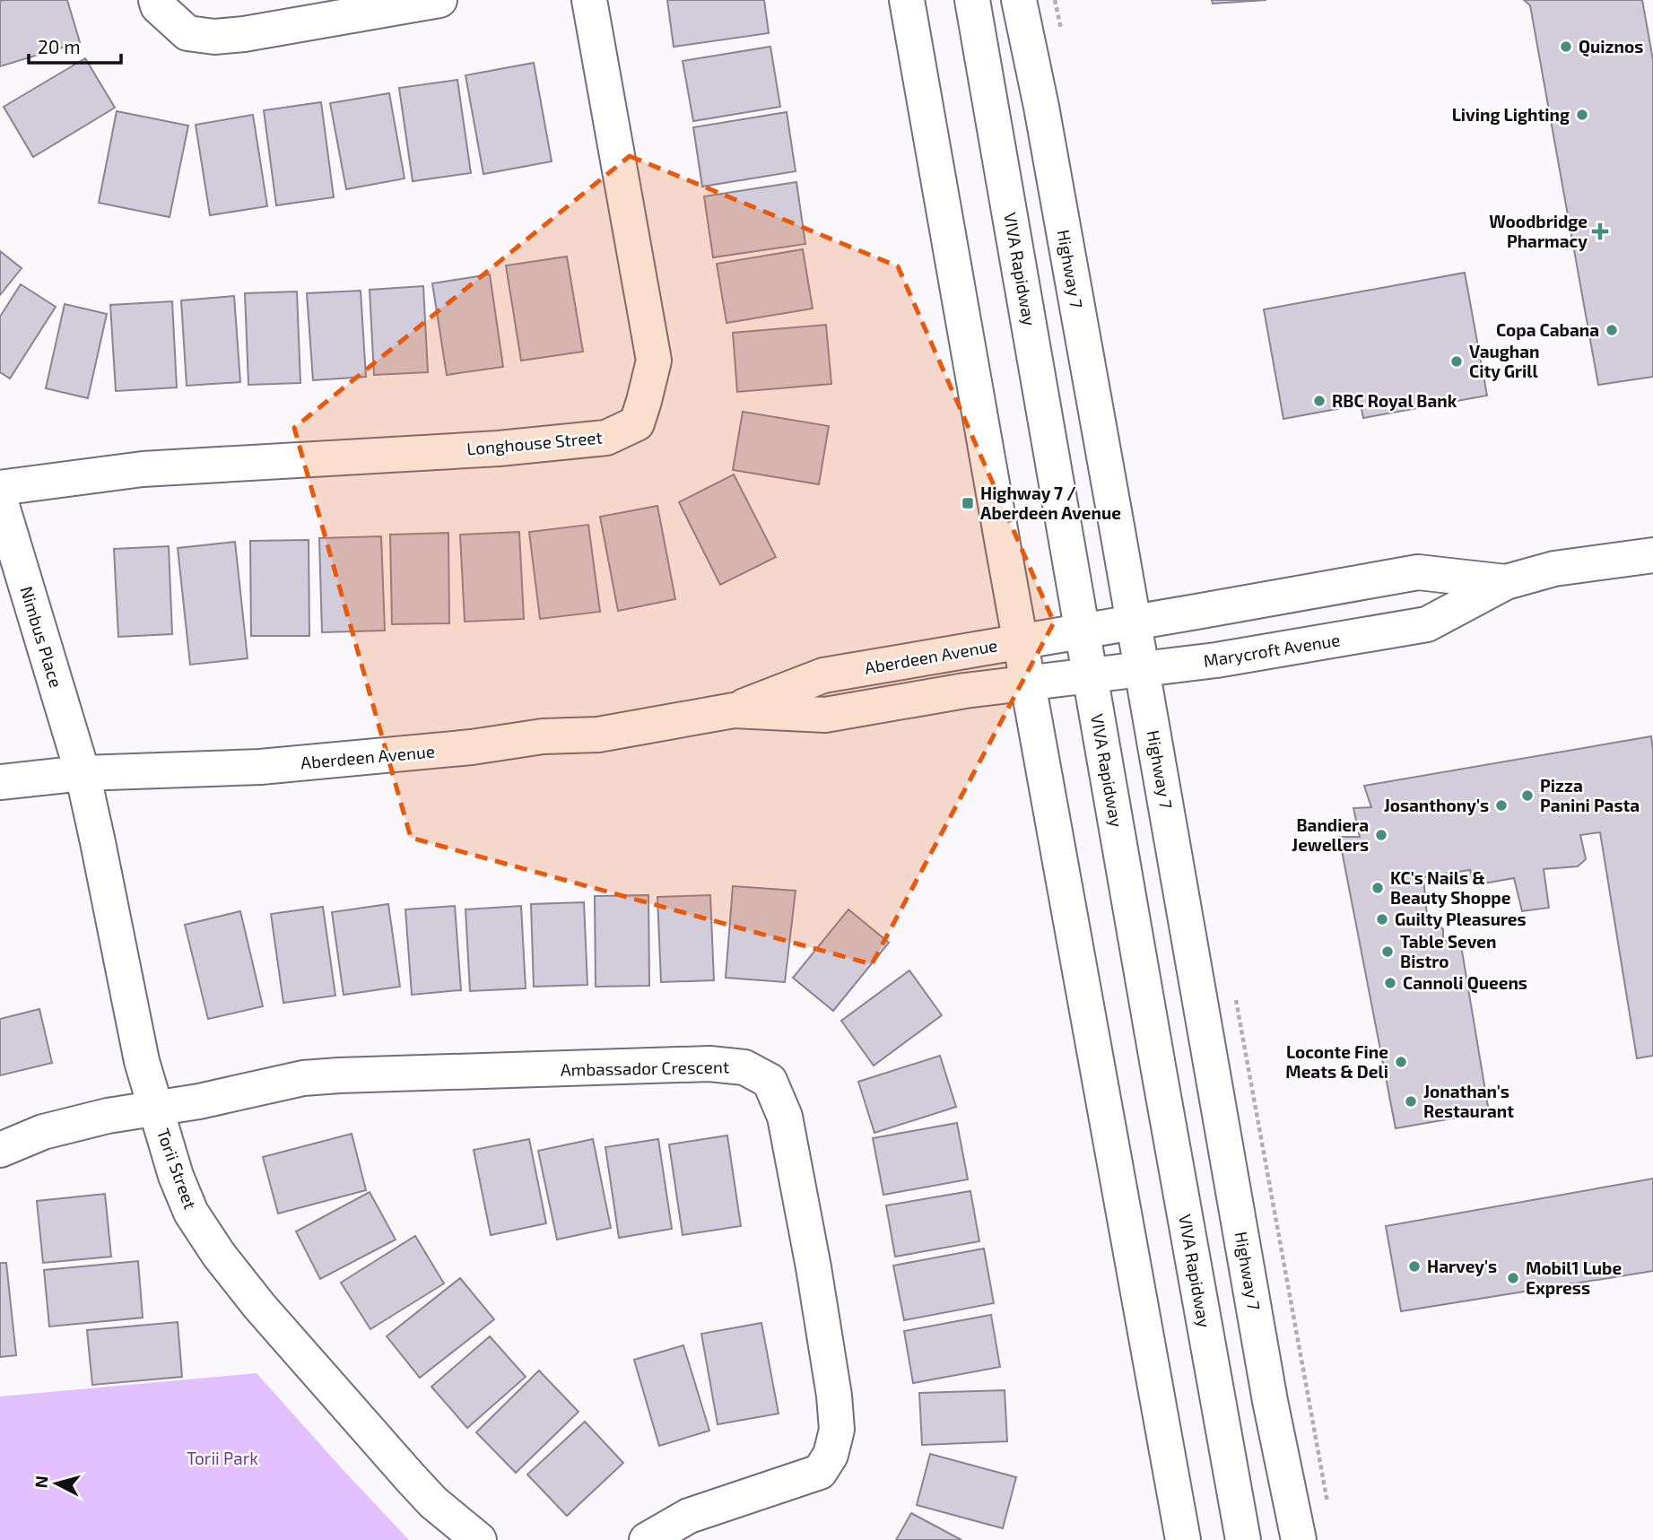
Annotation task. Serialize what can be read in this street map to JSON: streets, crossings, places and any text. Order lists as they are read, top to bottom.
{
  "streets": {
    "street": [
      "VIVA Rapidway",
      "Highway 7",
      "Longhouse Street",
      "Nimbus Place",
      "Marycroft Avenue",
      "Aberdeen Avenue",
      "Ambassador Crescent",
      "Torii Street"
    ]
  },
  "crossings": [
    ["VIVA Rapidway", "Marycroft Avenue"],
    ["VIVA Rapidway", "Aberdeen Avenue"],
    ["Highway 7", "Marycroft Avenue"],
    ["Highway 7", "Aberdeen Avenue"],
    ["Nimbus Place", "Aberdeen Avenue"],
    ["Nimbus Place", "Torii Street"],
    ["Marycroft Avenue", "Aberdeen Avenue"],
    ["Aberdeen Avenue", "Torii Street"],
    ["Ambassador Crescent", "Torii Street"]
  ],
  "parks": ["Torii Park"],
  "places": {
    "other": [
      "Quiznos",
      "Living Lighting",
      "Copa Cabana",
      "Vaughan City Grill",
      "RBC Royal Bank",
      "Pizza Panini Pasta",
      "Josanthony's",
      "Bandiera Jewellers",
      "KC's Nails & Beauty Shoppe",
      "Guilty Pleasures",
      "Table Seven Bistro",
      "Cannoli Queens",
      "Loconte Fine Meats & Deli",
      "Jonathan's Restaurant",
      "Harvey's",
      "Mobil1 Lube Express"
    ],
    "health": ["Woodbridge Pharmacy"],
    "transit": ["Highway 7 / Aberdeen Avenue"]
  },
  "scale_bar": "20 m",
  "north": "left"
}
